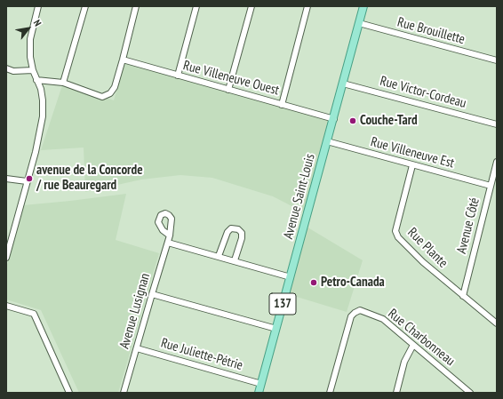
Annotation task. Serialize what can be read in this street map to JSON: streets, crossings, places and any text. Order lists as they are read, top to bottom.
{
  "streets": {
    "main road": ["Avenue Saint-Louis", "137"],
    "street": [
      "Rue Brouillette",
      "Rue Villeneuve Ouest",
      "Rue Victor-Cordeau",
      "Rue Villeneuve Est",
      "Avenue Côté",
      "Rue Plante",
      "Avenue Lusignan",
      "Rue Charbonneau",
      "Rue Juliette-Pétrie"
    ]
  },
  "crossings": [
    ["Rue Brouillette", "Avenue Saint-Louis"],
    ["Rue Villeneuve Ouest", "Avenue Saint-Louis"],
    ["Rue Victor-Cordeau", "Avenue Saint-Louis"],
    ["Rue Villeneuve Est", "Avenue Saint-Louis"],
    ["Rue Villeneuve Est", "Avenue Côté"],
    ["Rue Villeneuve Est", "Rue Plante"],
    ["Avenue Saint-Louis", "Rue Juliette-Pétrie"],
    ["Avenue Côté", "Rue Plante"],
    ["Avenue Lusignan", "Rue Juliette-Pétrie"]
  ],
  "places": ["Couche-Tard", "avenue de la Concorde / rue Beauregard", "Petro-Canada"],
  "north": "top right"
}
